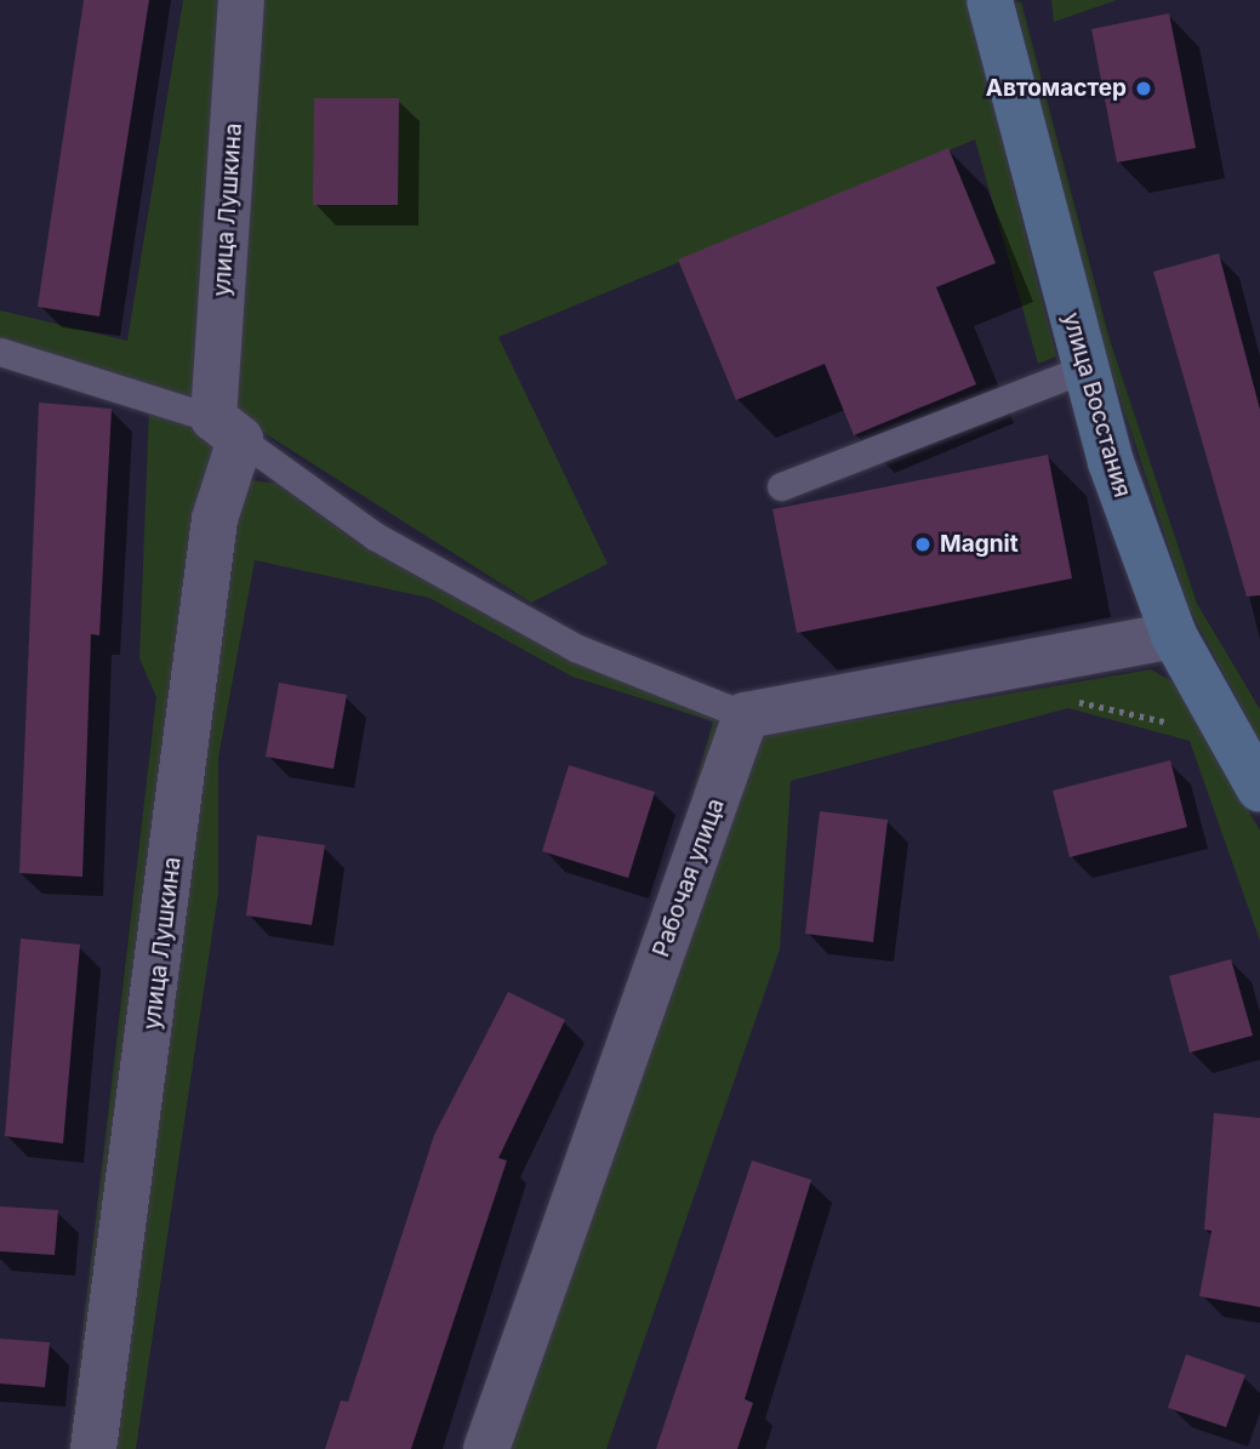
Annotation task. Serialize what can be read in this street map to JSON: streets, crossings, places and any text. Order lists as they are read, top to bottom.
{
  "streets": {
    "main road": ["улица Восстания"],
    "street": ["улица Лушкина", "Рабочая улица"]
  },
  "places": ["Автомастер", "Magnit"]
}
